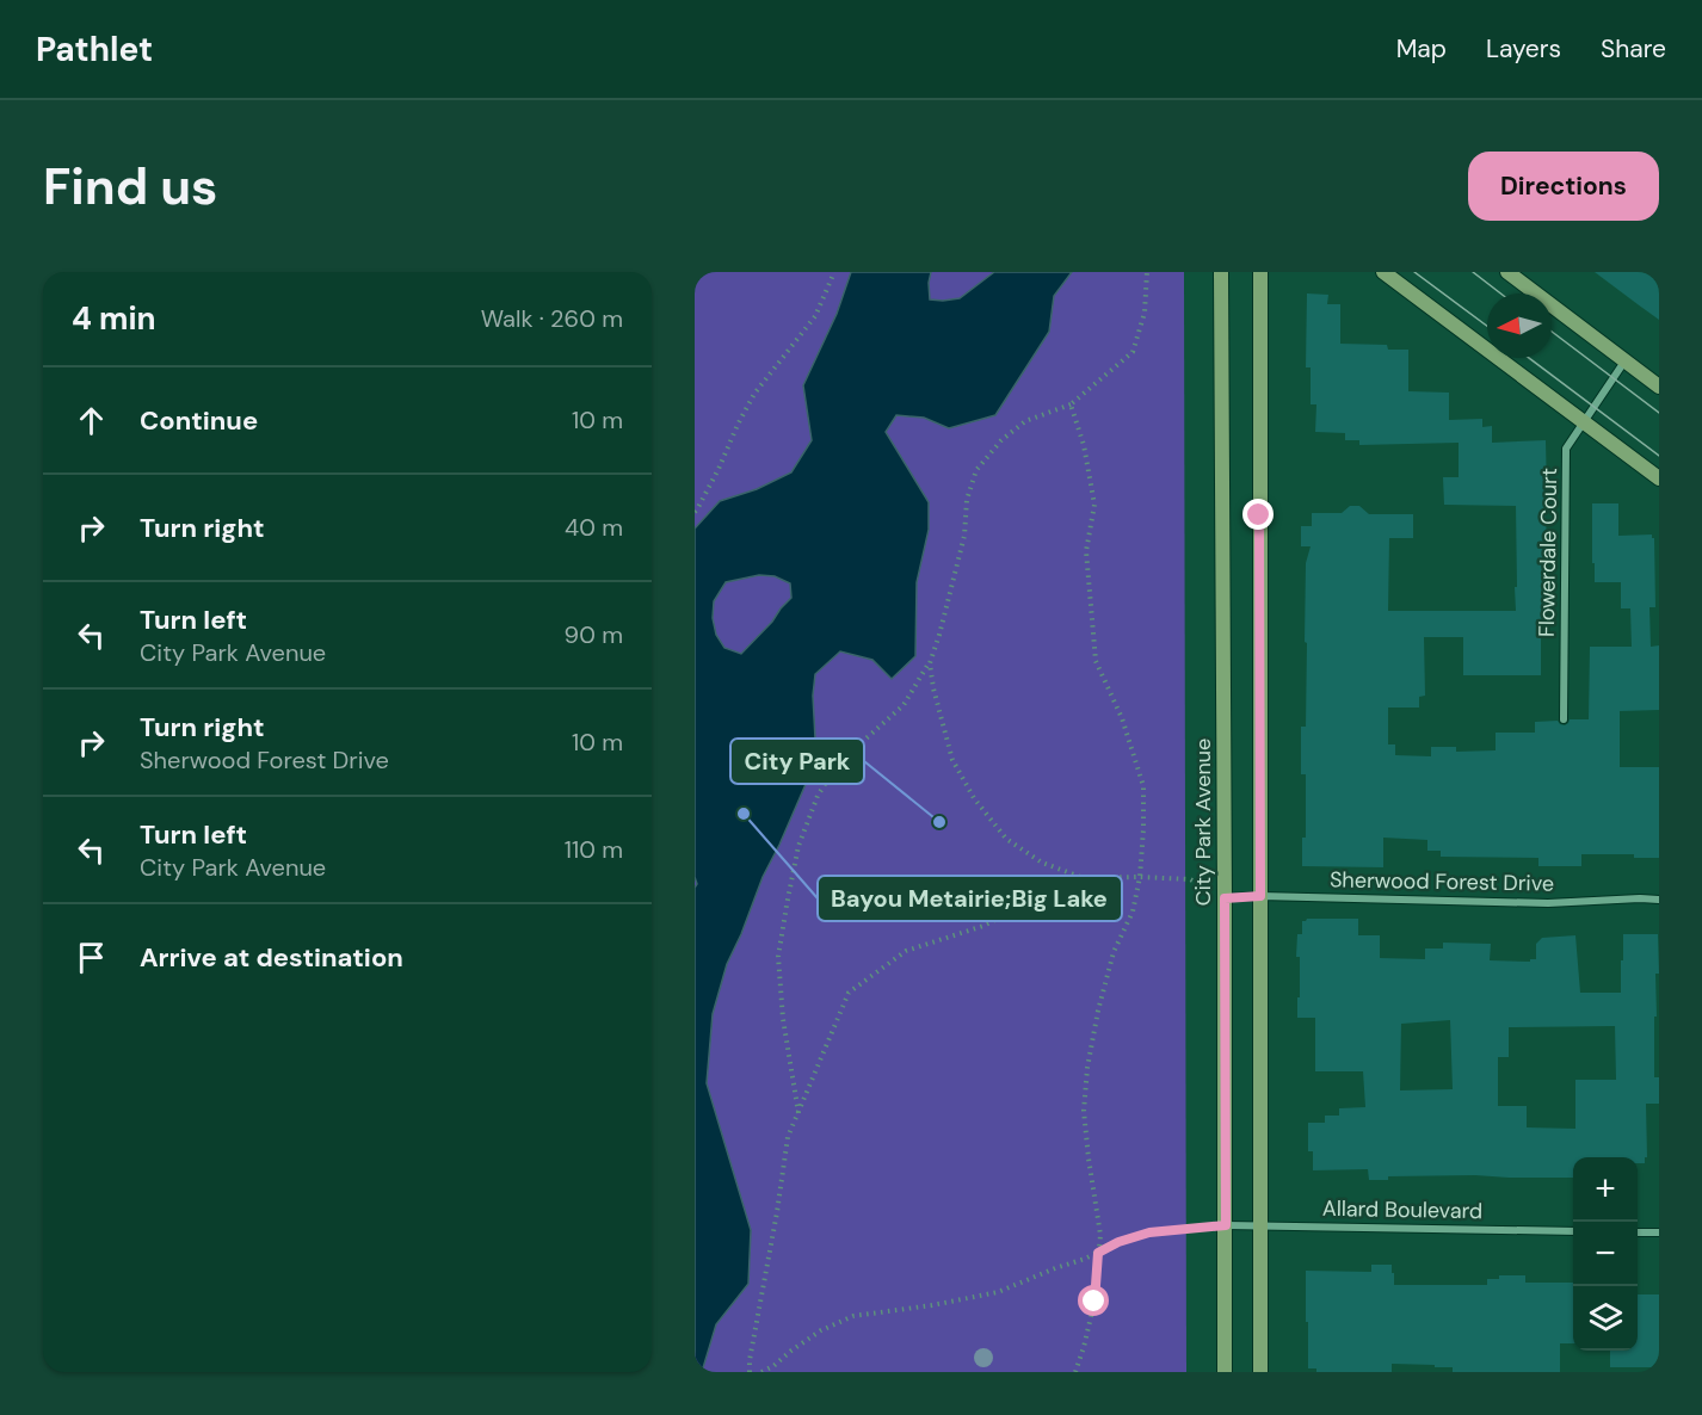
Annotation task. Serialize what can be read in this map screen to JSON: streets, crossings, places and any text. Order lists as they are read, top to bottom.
{
  "streets": {
    "main road": ["City Park Avenue"],
    "street": ["Flowerdale Court", "Sherwood Forest Drive", "Allard Boulevard"]
  },
  "crossings": [
    ["City Park Avenue", "Sherwood Forest Drive"],
    ["City Park Avenue", "Allard Boulevard"]
  ],
  "places": ["Bayou Metairie;Big Lake", "City Park"],
  "north": "left",
  "page": {
    "header": "Pathlet",
    "nav": ["Map", "Layers", "Share"],
    "buttons": "Directions",
    "title": "Find us",
    "heading": ["4 min", "Walk · 260 m"],
    "list": [
      ["Continue", "10 m"],
      ["Turn right", "40 m"],
      ["Turn left", "City Park Avenue", "90 m"],
      ["Turn right", "Sherwood Forest Drive", "10 m"],
      ["Turn left", "City Park Avenue", "110 m"],
      "Arrive at destination"
    ],
    "map_buttons": ["+", "−"]
  }
}
